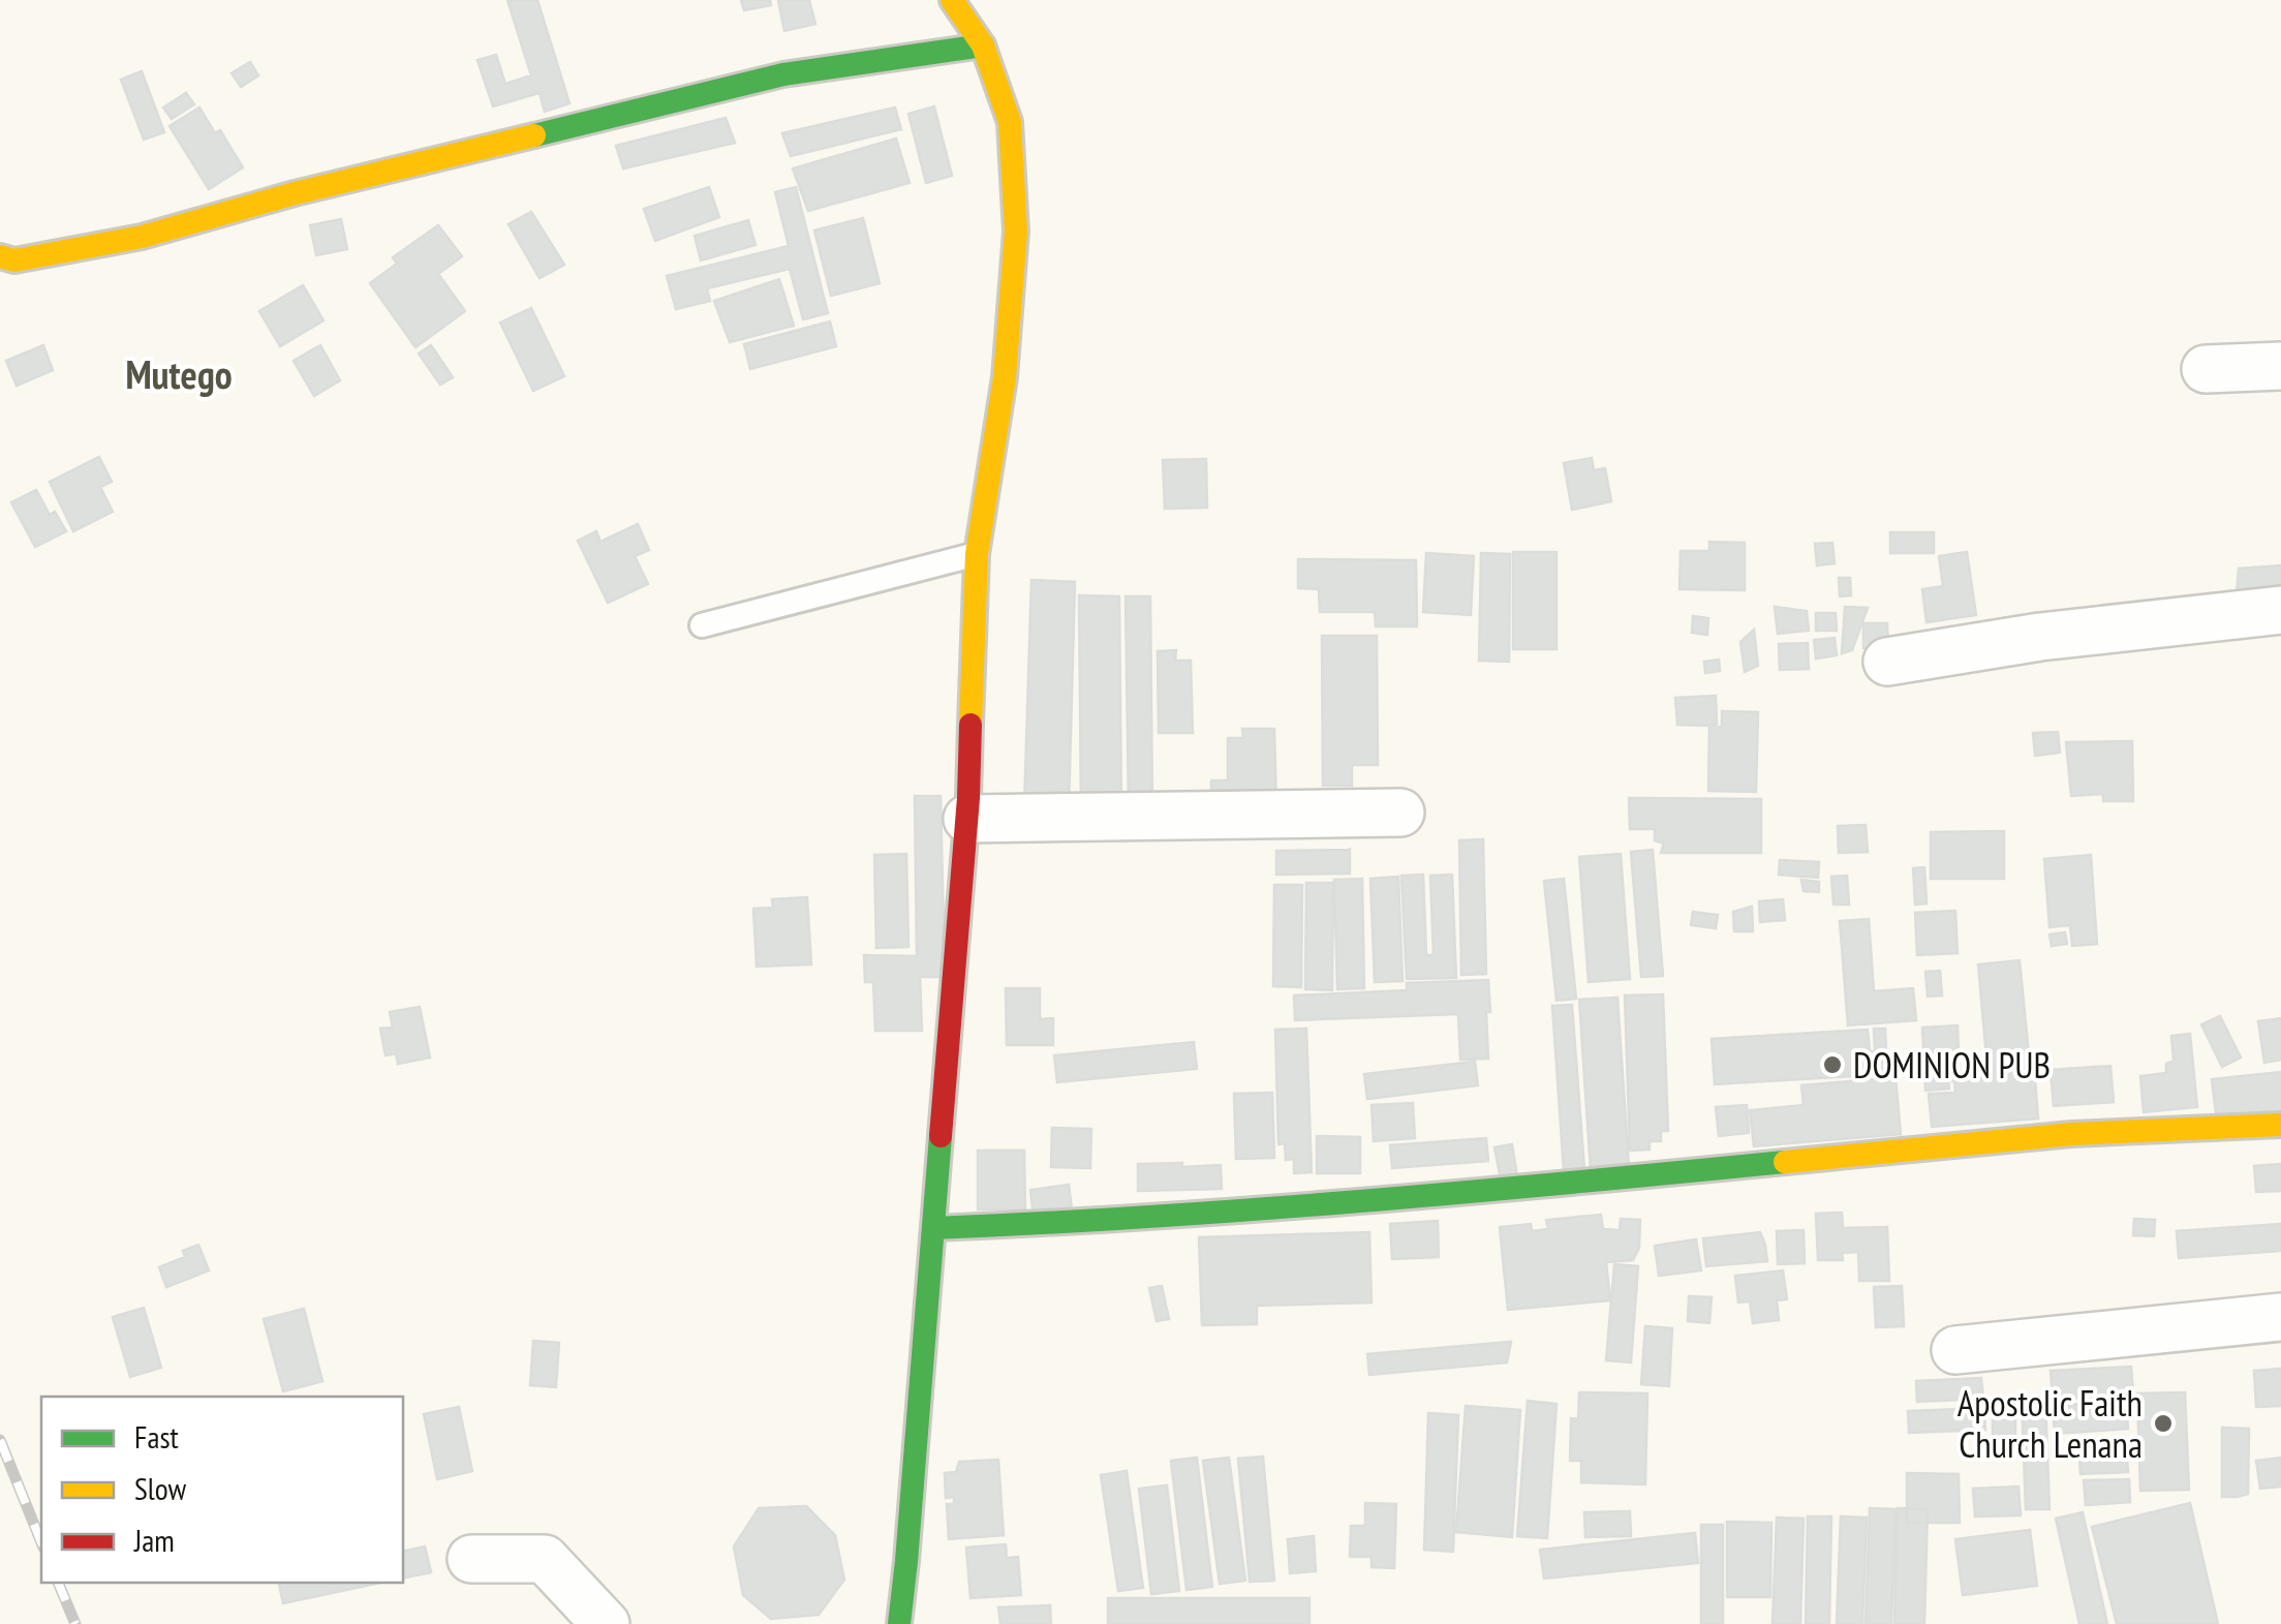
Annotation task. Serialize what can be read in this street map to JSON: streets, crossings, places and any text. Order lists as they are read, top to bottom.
{
  "districts": ["Mutego"],
  "places": ["DOMINION PUB", "Apostolic Faith Church Lenana"],
  "legend": ["Fast", "Slow", "Jam"]
}
